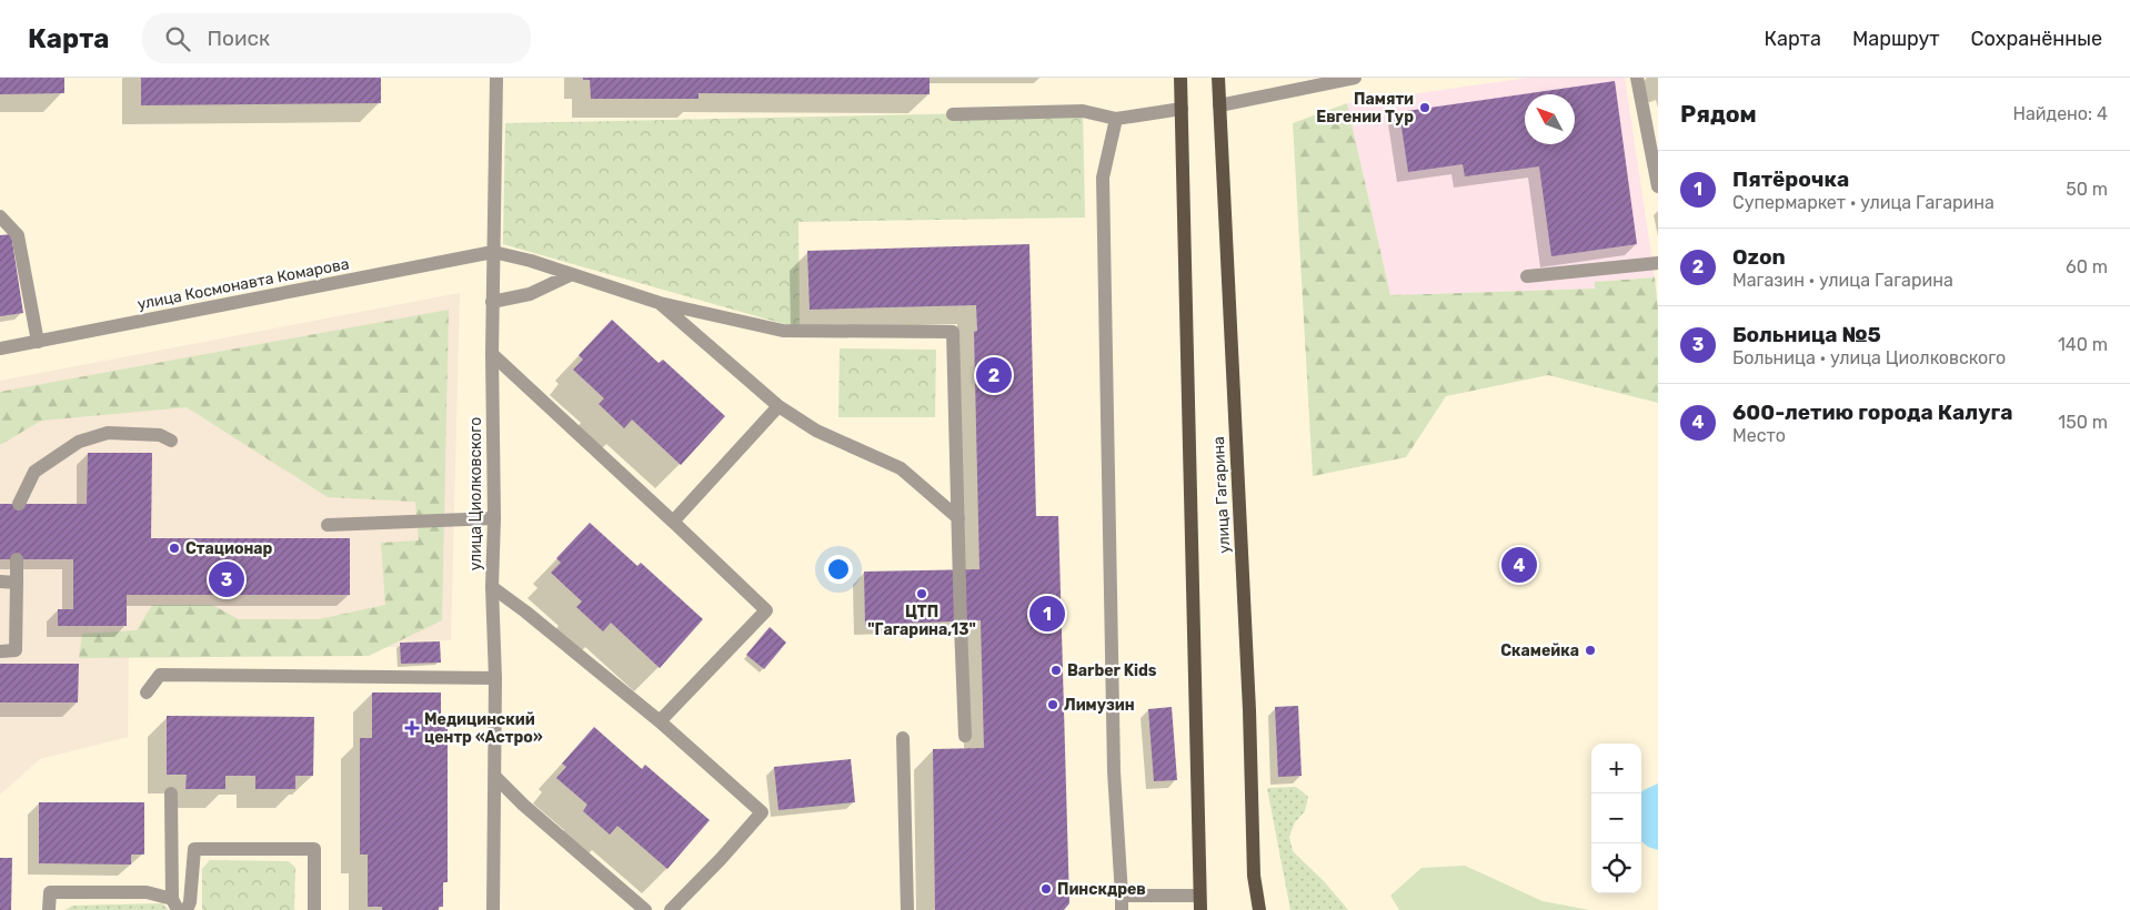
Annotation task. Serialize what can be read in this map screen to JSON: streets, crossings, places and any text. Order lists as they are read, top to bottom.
{
  "streets": {
    "main road": ["улица Гагарина"],
    "street": ["улица Космонавта Комарова", "улица Циолковского"]
  },
  "crossings": [
    ["улица Космонавта Комарова", "улица Циолковского"]
  ],
  "places": {
    "other": [
      "Памяти Евгении Тур",
      "Стационар",
      "ЦТП \"Гагарина,13\"",
      "Скамейка",
      "Barber Kids",
      "Лимузин",
      "Пинскдрев"
    ],
    "health": ["Медицинский центр «Астро»"]
  },
  "north": "top left",
  "page": {
    "header": "Карта",
    "search": "Поиск",
    "nav": ["Карта", "Маршрут", "Сохранённые"],
    "heading": ["Рядом", "Найдено: 4"],
    "list": [
      {
        "mark": "1",
        "name": "Пятёрочка",
        "note": "Супермаркет · улица Гагарина",
        "value": "50 m"
      },
      {
        "mark": "2",
        "name": "Ozon",
        "note": "Магазин · улица Гагарина",
        "value": "60 m"
      },
      {
        "mark": "3",
        "name": "Больница №5",
        "note": "Больница · улица Циолковского",
        "value": "140 m"
      },
      {
        "mark": "4",
        "name": "600-летию города Калуга",
        "note": "Место",
        "value": "150 m"
      }
    ],
    "pins": [
      "2",
      "4",
      "3",
      "1"
    ],
    "map_buttons": ["+", "−"]
  }
}
